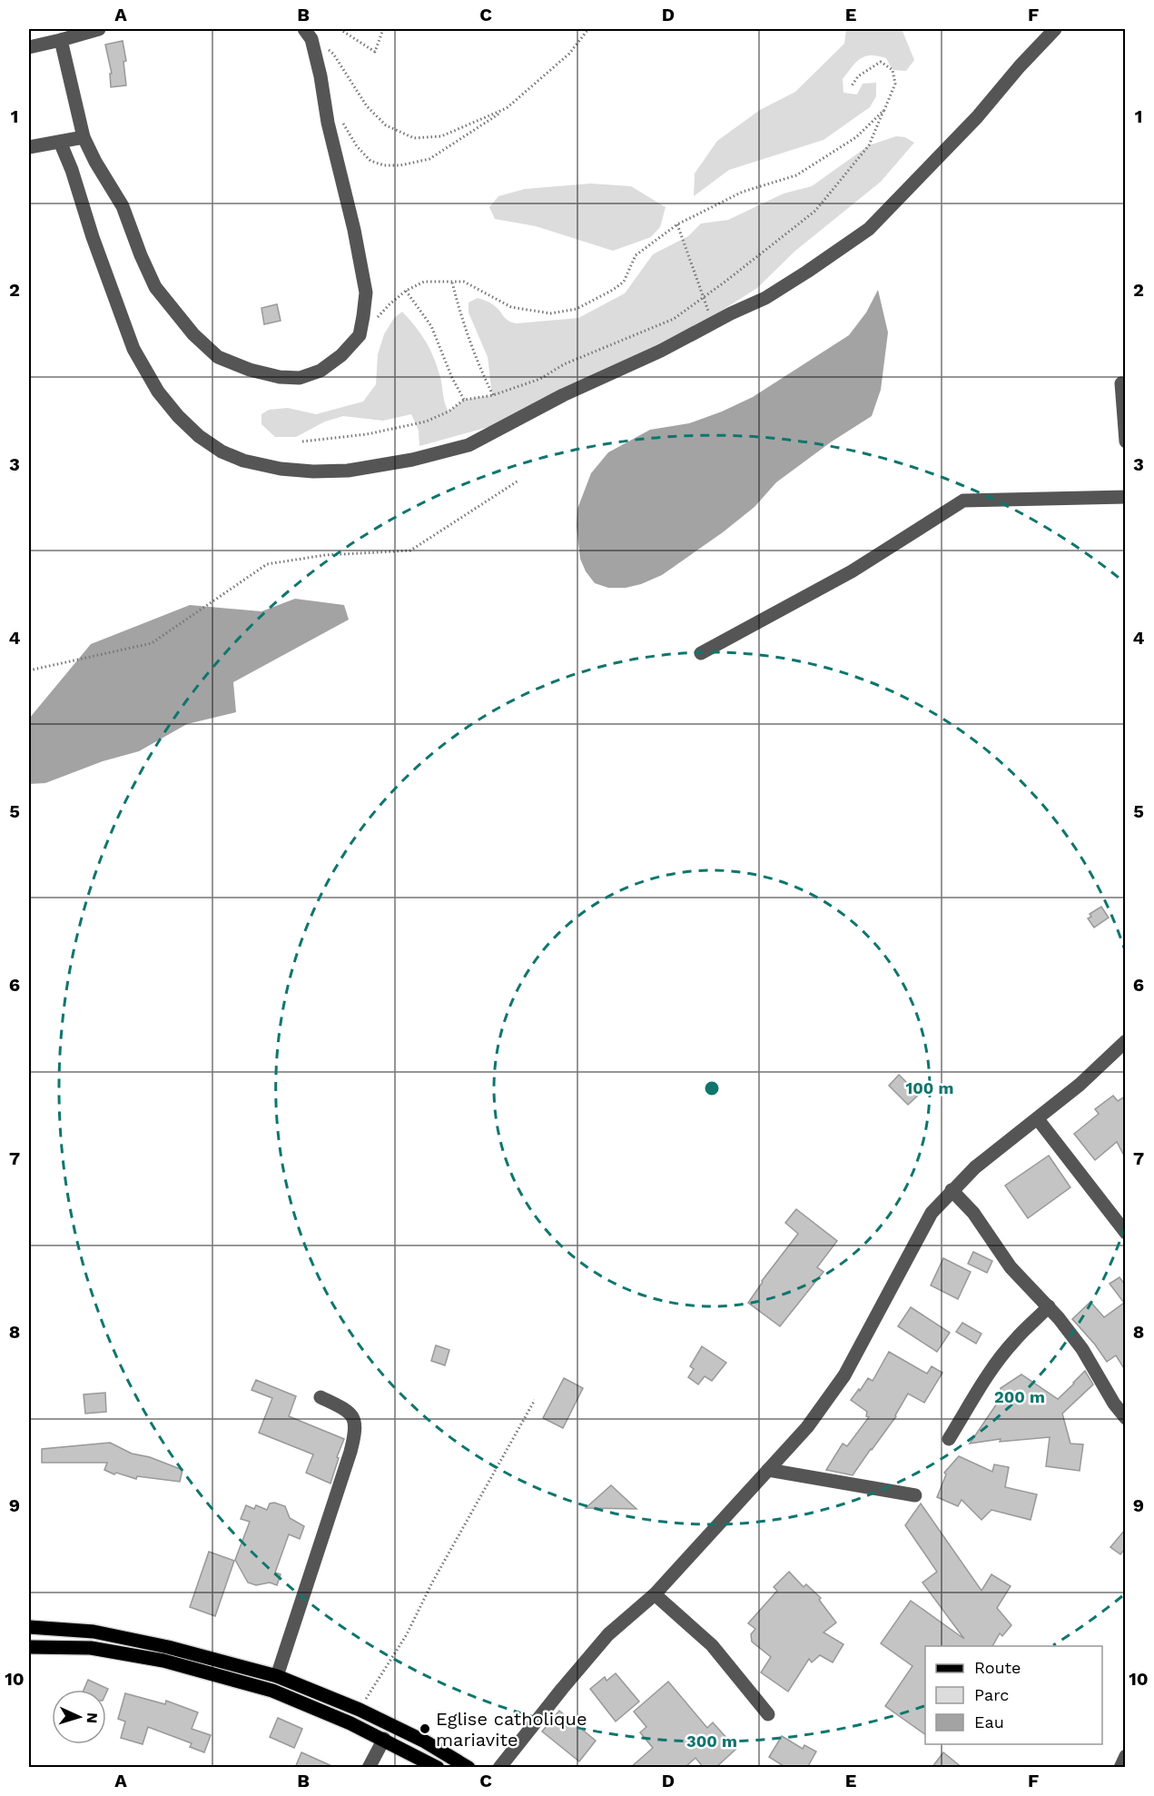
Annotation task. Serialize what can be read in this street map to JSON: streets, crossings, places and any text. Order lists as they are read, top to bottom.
{
  "places": ["Eglise catholique mariavite"],
  "legend": ["Route", "Parc", "Eau"],
  "north": "right",
  "grid": {
    "columns": [
      "A",
      "B",
      "C",
      "D",
      "E",
      "F"
    ],
    "rows": [
      "1",
      "2",
      "3",
      "4",
      "5",
      "6",
      "7",
      "8",
      "9",
      "10"
    ]
  },
  "rings": ["100 m", "200 m", "300 m"]
}
